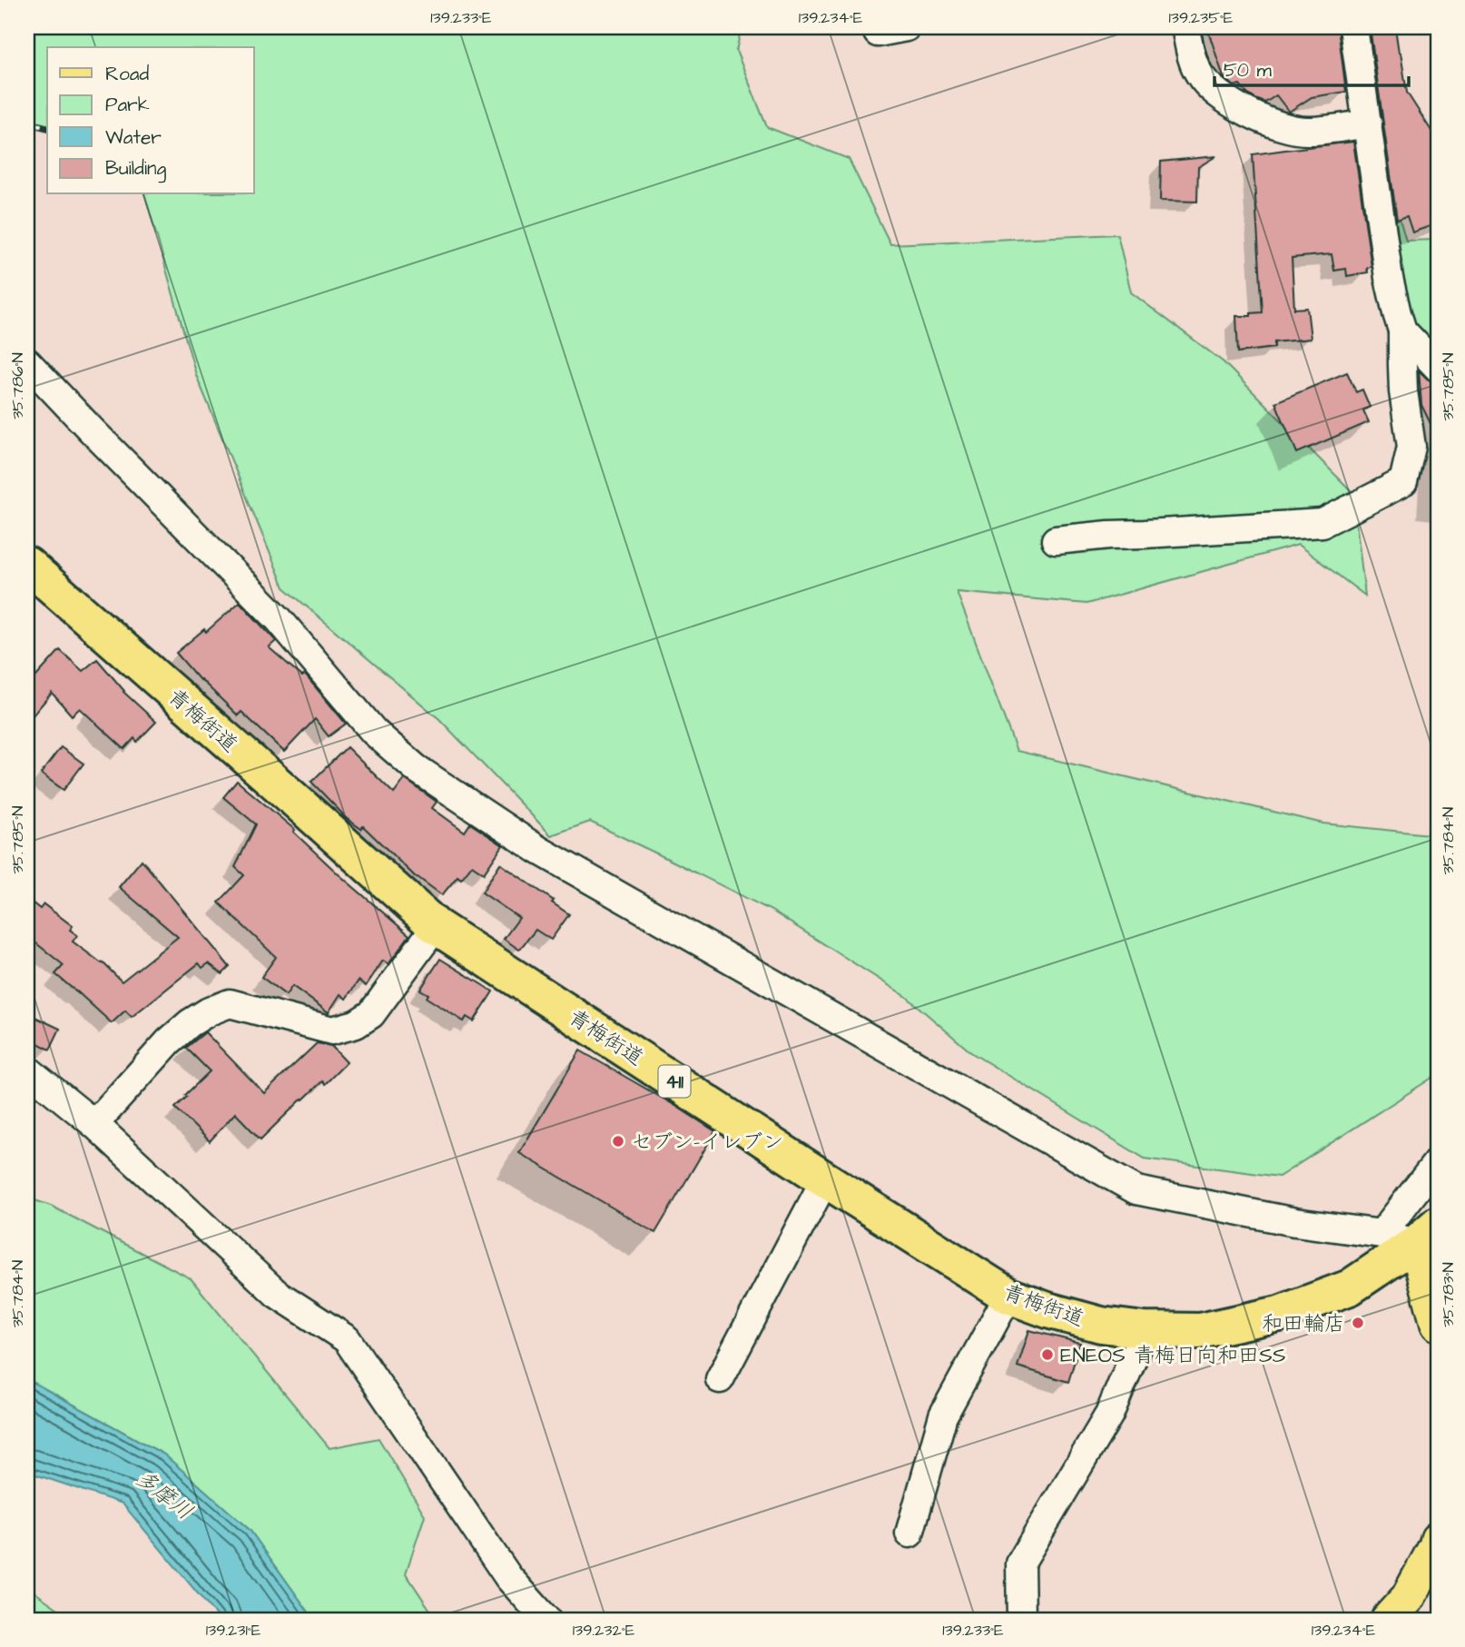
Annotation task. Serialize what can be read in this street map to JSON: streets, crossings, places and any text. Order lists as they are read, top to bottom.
{
  "streets": {
    "highway": ["青梅街道", "411"]
  },
  "water": ["多摩川"],
  "places": ["セブン-イレブン", "和田輪店", "ENEOS 青梅日向和田SS"],
  "legend": [
    "Road",
    "Park",
    "Water",
    "Building"
  ],
  "scale_bar": "50 m",
  "coordinates": [
    "139.233°E",
    "139.234°E",
    "139.235°E",
    "35.786°N",
    "35.785°N",
    "35.784°N",
    "35.783°N",
    "139.231°E",
    "139.232°E"
  ]
}
